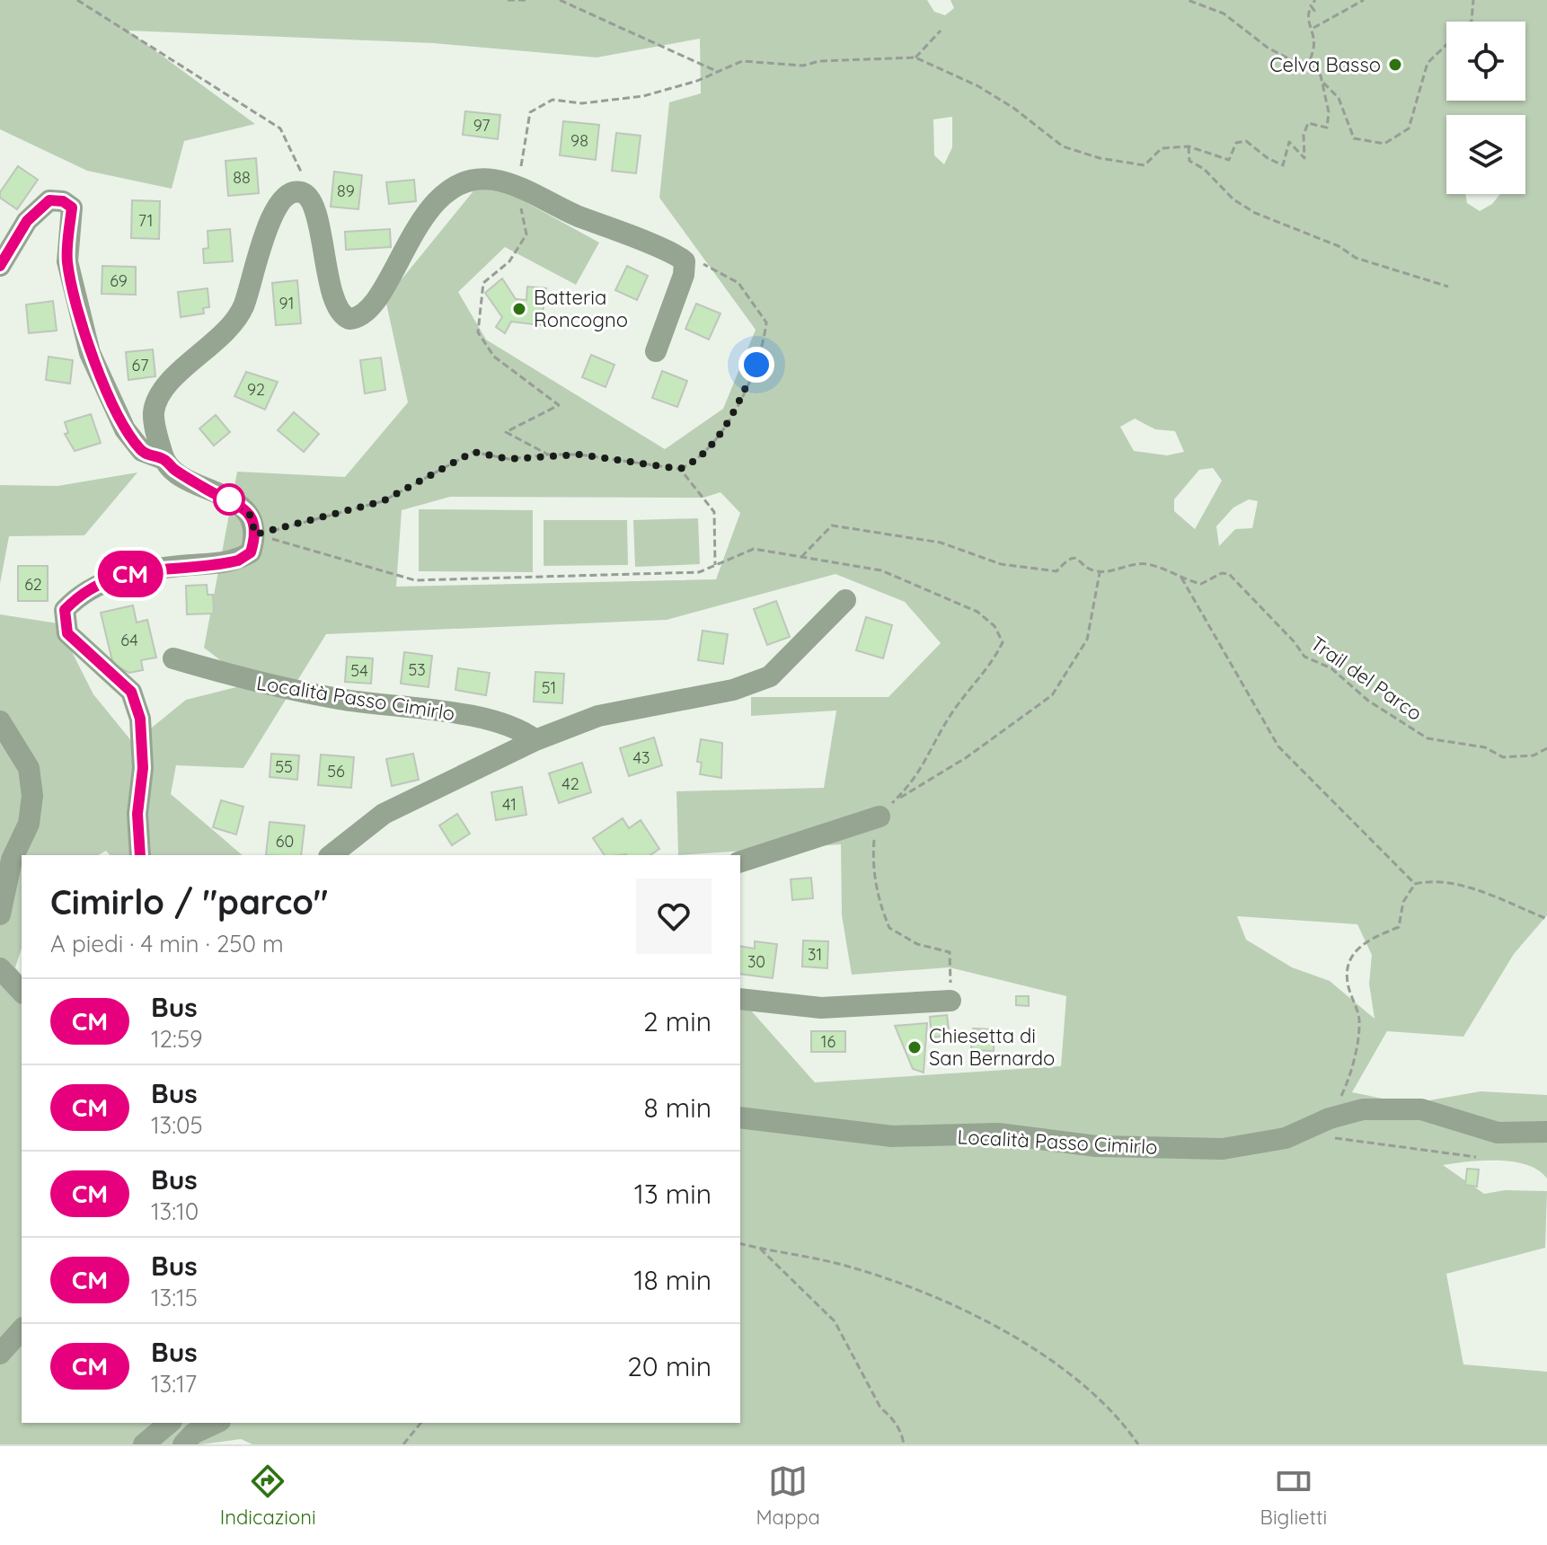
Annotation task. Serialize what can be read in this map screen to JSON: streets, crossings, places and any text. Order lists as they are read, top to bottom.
{
  "streets": {
    "street": ["Località Passo Cimirlo"],
    "path": ["Trail del Parco"]
  },
  "places": ["Celva Basso", "Batteria Roncogno", "Chiesetta di San Bernardo"],
  "lines": ["bus line CM"],
  "house_numbers": [
    "97",
    "98",
    "88",
    "89",
    "71",
    "69",
    "91",
    "67",
    "92",
    "62",
    "64",
    "53",
    "54",
    "51",
    "43",
    "55",
    "56",
    "42",
    "41",
    "60",
    "31",
    "30",
    "16"
  ],
  "page": {
    "on_map": "CM",
    "heading": ["Cimirlo / \"parco\"", "A piedi · 4 min · 250 m"],
    "list": [
      {
        "mark": "CM",
        "name": "Bus",
        "note": "12:59",
        "value": "2 min"
      },
      {
        "mark": "CM",
        "name": "Bus",
        "note": "13:05",
        "value": "8 min"
      },
      {
        "mark": "CM",
        "name": "Bus",
        "note": "13:10",
        "value": "13 min"
      },
      {
        "mark": "CM",
        "name": "Bus",
        "note": "13:15",
        "value": "18 min"
      },
      {
        "mark": "CM",
        "name": "Bus",
        "note": "13:17",
        "value": "20 min"
      }
    ],
    "tabs": ["Indicazioni", "Mappa", "Biglietti"]
  }
}
